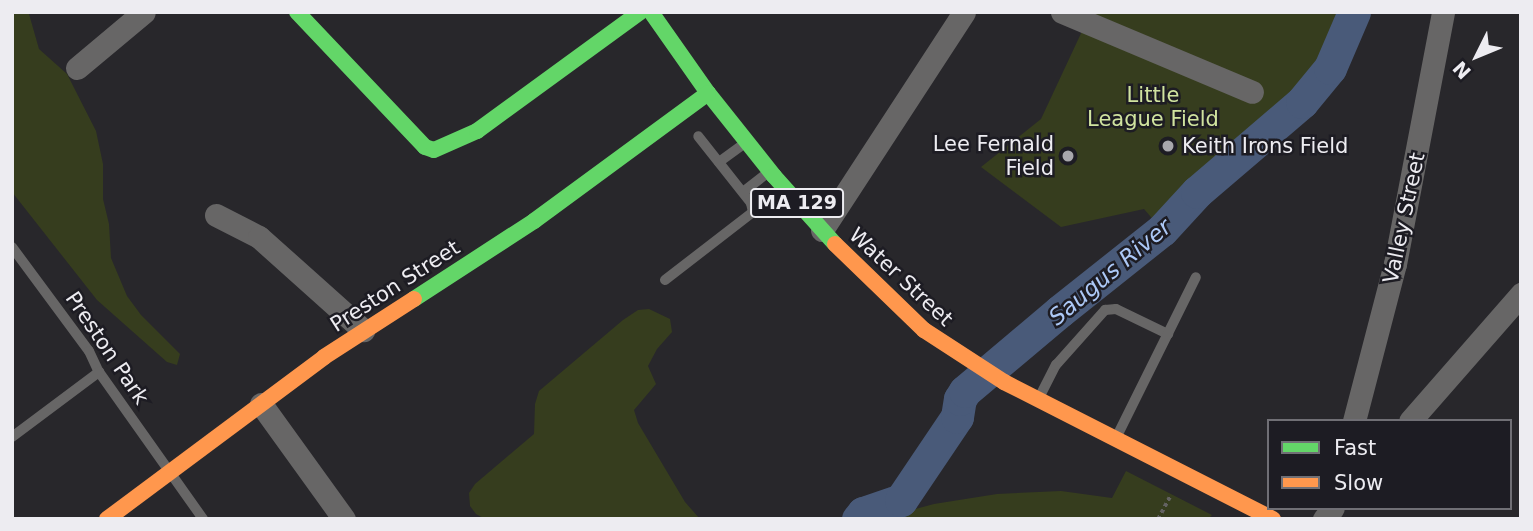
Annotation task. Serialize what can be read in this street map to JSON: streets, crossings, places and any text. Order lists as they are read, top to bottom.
{
  "streets": {
    "street": [
      "MA 129",
      "Valley Street",
      "Water Street",
      "Preston Street"
    ],
    "lane": ["Preston Park"]
  },
  "crossings": [
    ["Water Street", "Preston Street"],
    ["Preston Street", "Preston Park"]
  ],
  "water": ["Saugus River"],
  "parks": ["Little League Field"],
  "places": ["Keith Irons Field", "Lee Fernald Field"],
  "legend": ["Fast", "Slow"],
  "north": "bottom left"
}
